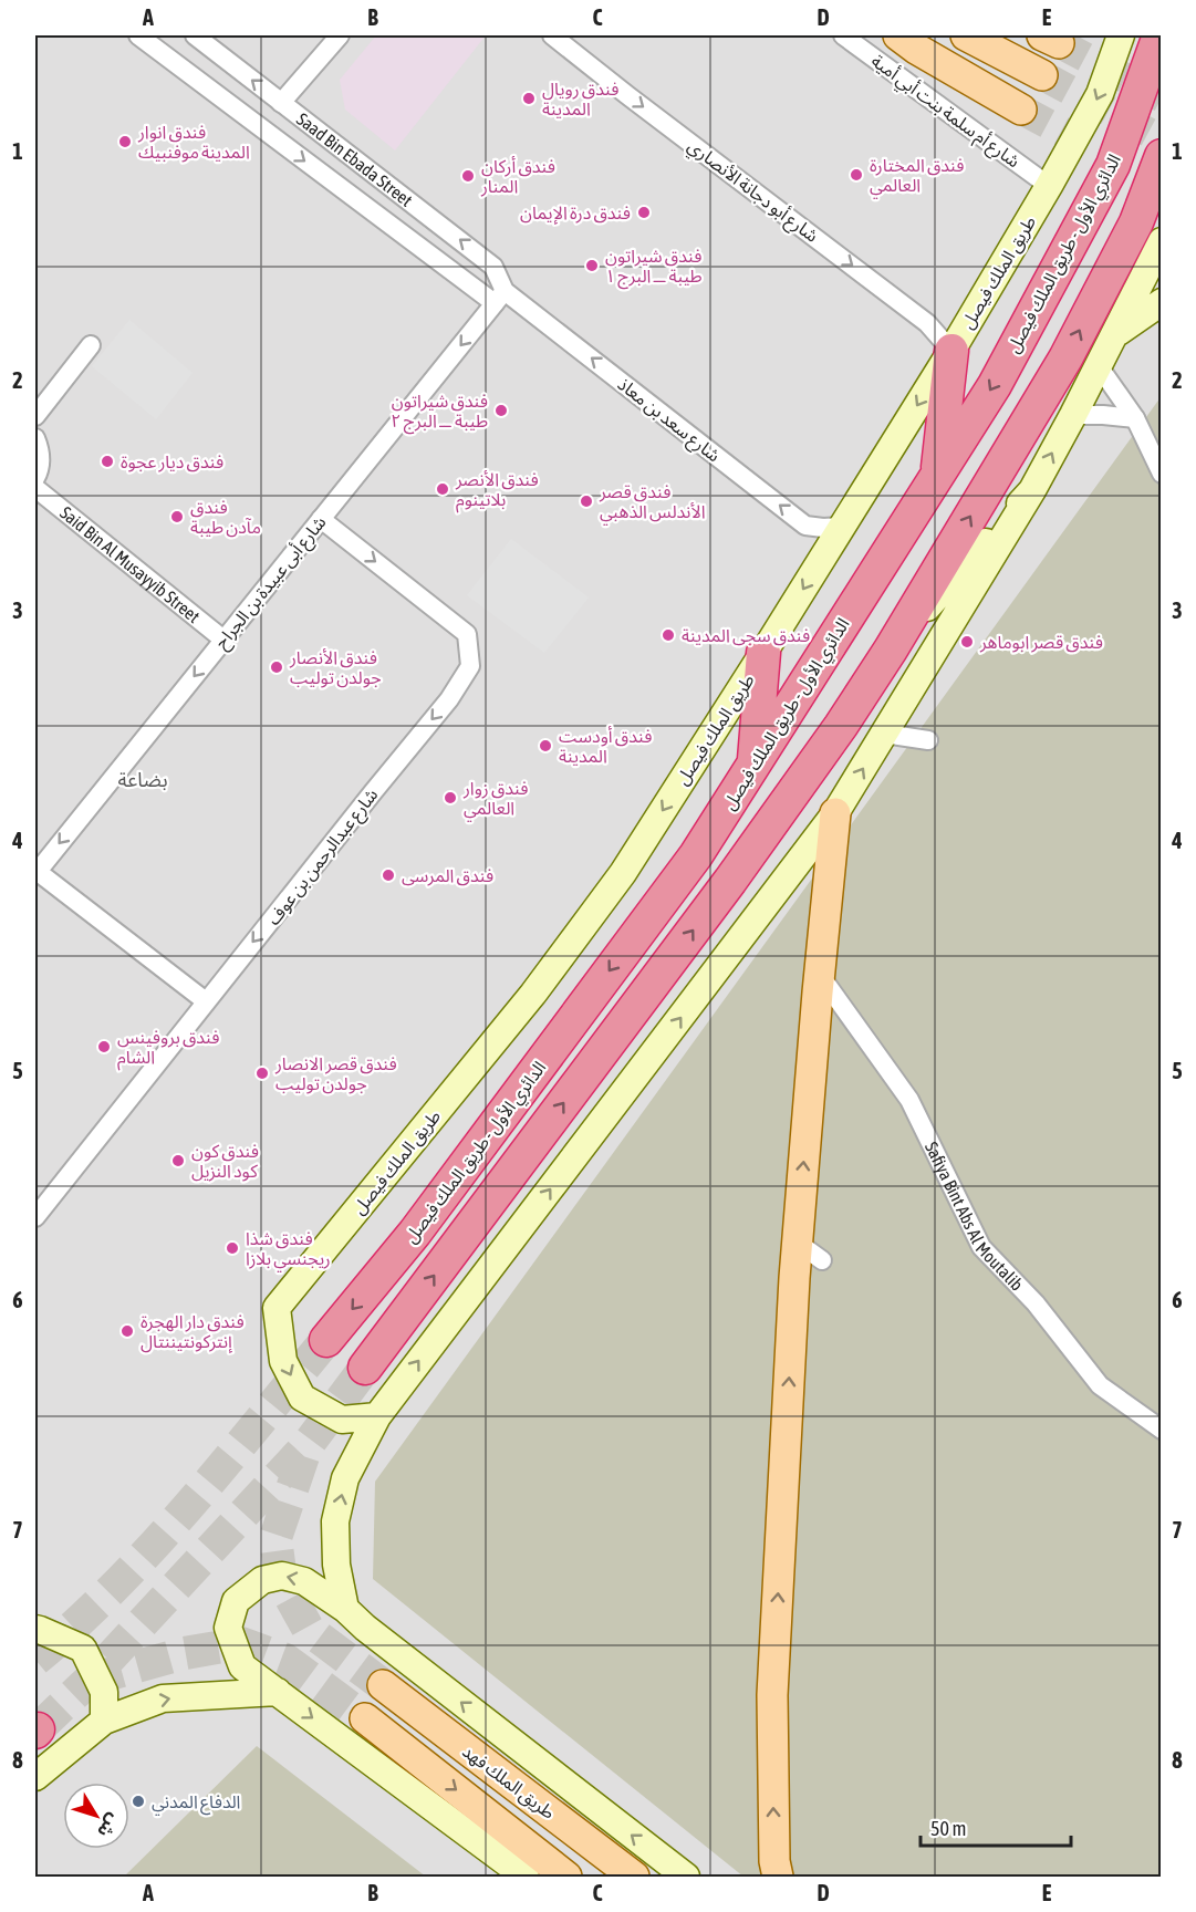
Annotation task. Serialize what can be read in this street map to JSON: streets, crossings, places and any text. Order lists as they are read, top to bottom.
{
  "streets": {
    "highway": ["الدائري الأول - طريق الملك فيصل"],
    "main road": ["طريق الملك فيصل", "طريق الملك فهد"],
    "street": [
      "شارع أم سلمة بنت أبي أمية",
      "Saad Bin Ebada Street",
      "شارع أبو دجانة الأنصاري",
      "شارع سعد بن معاذ",
      "Said Bin Al Musayyib Street",
      "شارع أبى عبيدة بن الجراح",
      "شارع عبدالرحمن بن عوف",
      "Safiya Bint Abs Al Moutalib"
    ]
  },
  "crossings": [
    ["شارع أم سلمة بنت أبي أمية", "طريق الملك فيصل"],
    ["Saad Bin Ebada Street", "شارع سعد بن معاذ"],
    ["Saad Bin Ebada Street", "شارع أبى عبيدة بن الجراح"],
    ["شارع أبو دجانة الأنصاري", "طريق الملك فيصل"],
    ["طريق الملك فيصل", "شارع سعد بن معاذ"],
    ["شارع سعد بن معاذ", "شارع أبى عبيدة بن الجراح"],
    ["Said Bin Al Musayyib Street", "شارع أبى عبيدة بن الجراح"],
    ["شارع أبى عبيدة بن الجراح", "شارع عبدالرحمن بن عوف"]
  ],
  "one_way": ["Saad Bin Ebada Street", "شارع أبو دجانة الأنصاري", "شارع أبى عبيدة بن الجراح"],
  "districts": ["بضاعة"],
  "places": [
    "فندق رويال المدينة",
    "فندق انوار المدينة موفنبيك",
    "فندق المختارة العالمي",
    "فندق أركان المنار",
    "فندق درة الإيمان",
    "فندق شيراتون طيبة ــ البرج ١",
    "فندق شيراتون طيبة ــ البرج ٢",
    "فندق ديار عجوة",
    "فندق الأنصر بلاتينوم",
    "فندق قصر الأندلس الذهبي",
    "فندق مآدن طيبة",
    "فندق سجى المدينة",
    "فندق قصر ابوماهر",
    "فندق الأنصار جولدن توليب",
    "فندق أودست المدينة",
    "فندق زوار العالمي",
    "فندق المرسى",
    "فندق بروفينس الشام",
    "فندق قصر الانصار جولدن توليب",
    "فندق كون كود النزيل",
    "فندق شذا ريجنسي بلازا",
    "فندق دار الهجرة إنتركونتيننتال",
    "الدفاع المدني"
  ],
  "scale_bar": "50 m",
  "north": "bottom right",
  "grid": {
    "columns": [
      "A",
      "B",
      "C",
      "D",
      "E"
    ],
    "rows": [
      "1",
      "2",
      "3",
      "4",
      "5",
      "6",
      "7",
      "8"
    ]
  }
}
